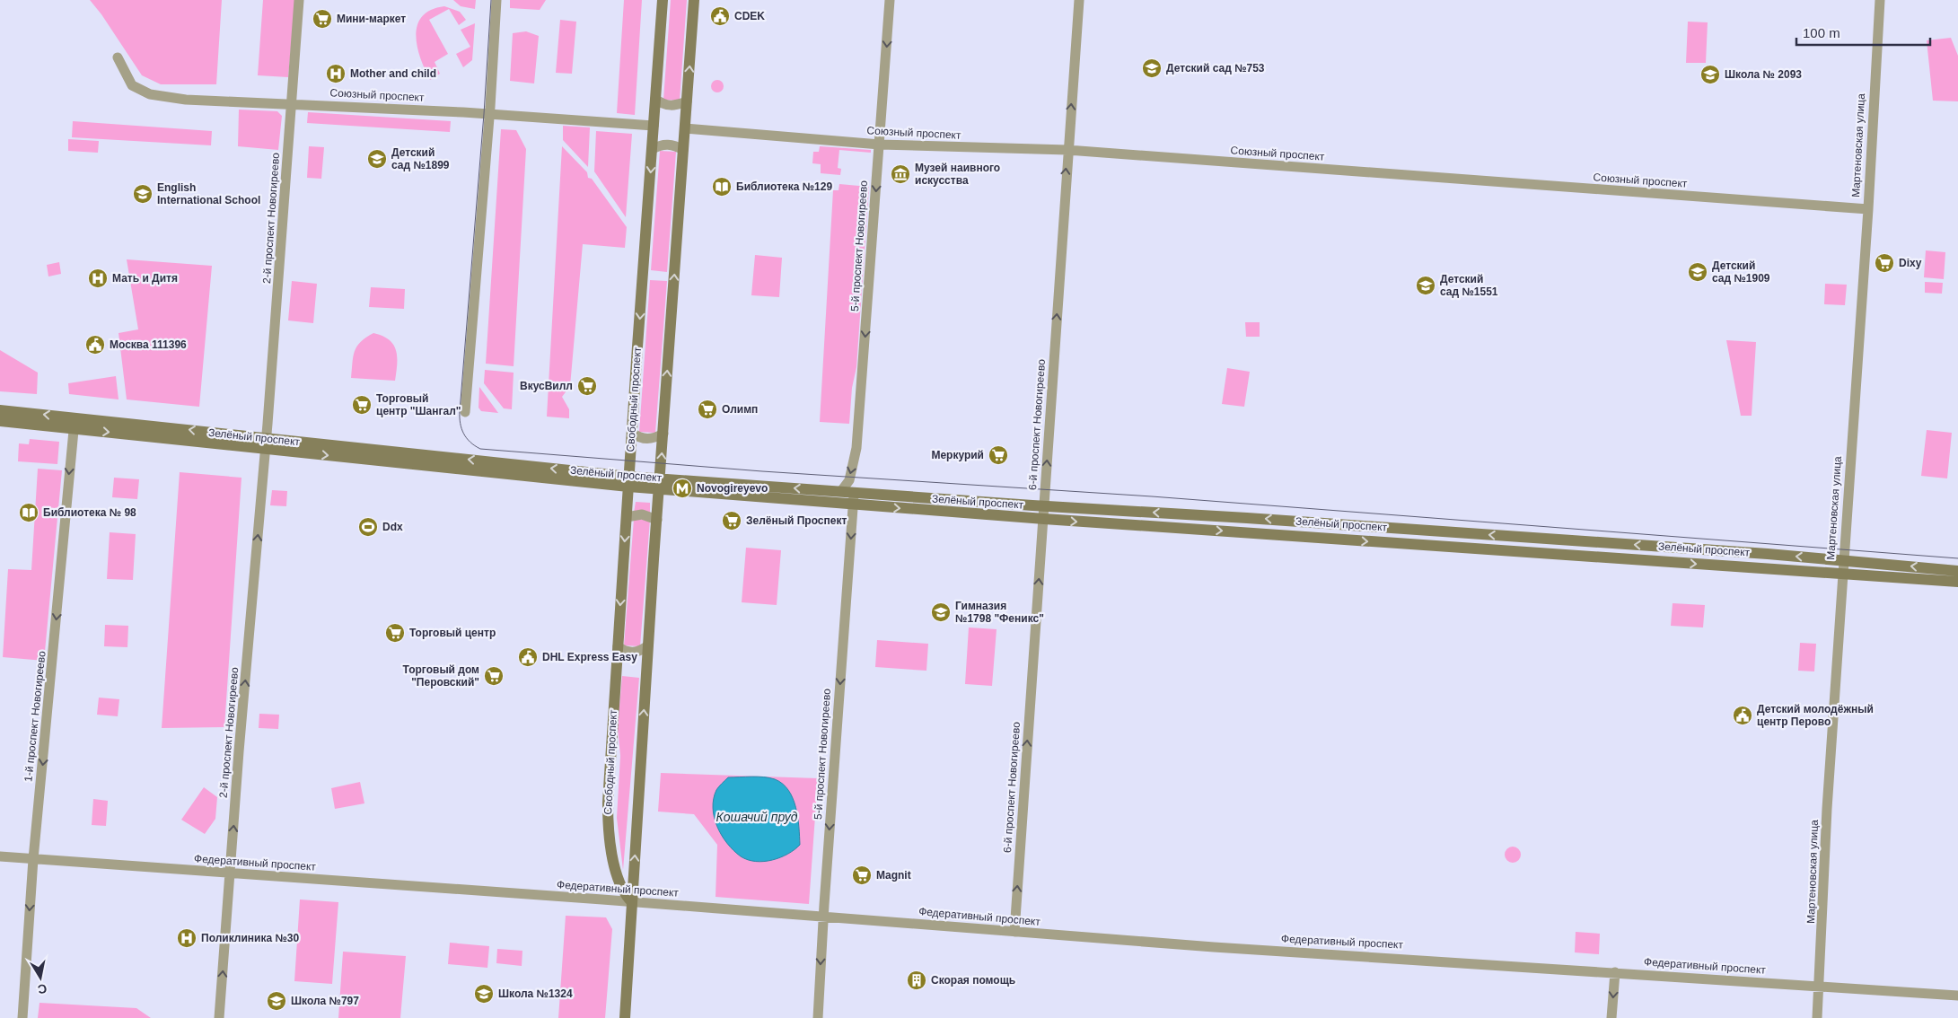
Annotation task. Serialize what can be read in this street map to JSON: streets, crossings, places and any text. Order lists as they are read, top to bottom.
{
  "streets": {
    "main road": ["Свободный проспект", "Зелёный проспект"],
    "street": [
      "Союзный проспект",
      "Мартеновская улица",
      "2-й проспект Новогиреево",
      "5-й проспект Новогиреево",
      "6-й проспект Новогиреево",
      "1-й проспект Новогиреево",
      "Федеративный проспект"
    ]
  },
  "crossings": [
    ["Союзный проспект", "Мартеновская улица"],
    ["Союзный проспект", "2-й проспект Новогиреево"],
    ["Союзный проспект", "5-й проспект Новогиреево"],
    ["Союзный проспект", "Свободный проспект"],
    ["Союзный проспект", "6-й проспект Новогиреево"],
    ["Мартеновская улица", "Зелёный проспект"],
    ["Мартеновская улица", "Федеративный проспект"],
    ["2-й проспект Новогиреево", "Зелёный проспект"],
    ["2-й проспект Новогиреево", "Федеративный проспект"],
    ["5-й проспект Новогиреево", "Зелёный проспект"],
    ["5-й проспект Новогиреево", "Федеративный проспект"],
    ["Свободный проспект", "Зелёный проспект"],
    ["Свободный проспект", "Федеративный проспект"],
    ["6-й проспект Новогиреево", "Зелёный проспект"],
    ["6-й проспект Новогиреево", "Федеративный проспект"],
    ["Зелёный проспект", "1-й проспект Новогиреево"],
    ["1-й проспект Новогиреево", "Федеративный проспект"]
  ],
  "one_way": [
    "2-й проспект Новогиреево",
    "5-й проспект Новогиреево",
    "6-й проспект Новогиреево",
    "1-й проспект Новогиреево"
  ],
  "water": ["Кошачий пруд"],
  "places": {
    "public building": [
      "CDEK",
      "Москва 111396",
      "DHL Express Easy",
      "Детский молодёжный центр Перово"
    ],
    "supermarket": [
      "Мини-маркет",
      "Dixy",
      "ВкусВилл",
      "Торговый центр \"Шангал\"",
      "Олимп",
      "Меркурий",
      "Зелёный Проспект",
      "Торговый центр",
      "Торговый дом \"Перовский\"",
      "Magnit"
    ],
    "school or university": [
      "Детский сад №753",
      "Школа № 2093",
      "Детский сад №1899",
      "English International School",
      "Детский сад №1909",
      "Детский сад №1551",
      "Гимназия №1798 \"Феникс\"",
      "Школа №1324",
      "Школа №797"
    ],
    "hospital": ["Mother and child", "Мать и Дитя", "Поликлиника №30"],
    "museum": ["Музей наивного искусства"],
    "library": ["Библиотека №129", "Библиотека № 98"],
    "metro station": ["Novogireyevo"],
    "sports": ["Ddx"],
    "building": ["Скорая помощь"]
  },
  "scale_bar": "100 m",
  "north": "bottom"
}
